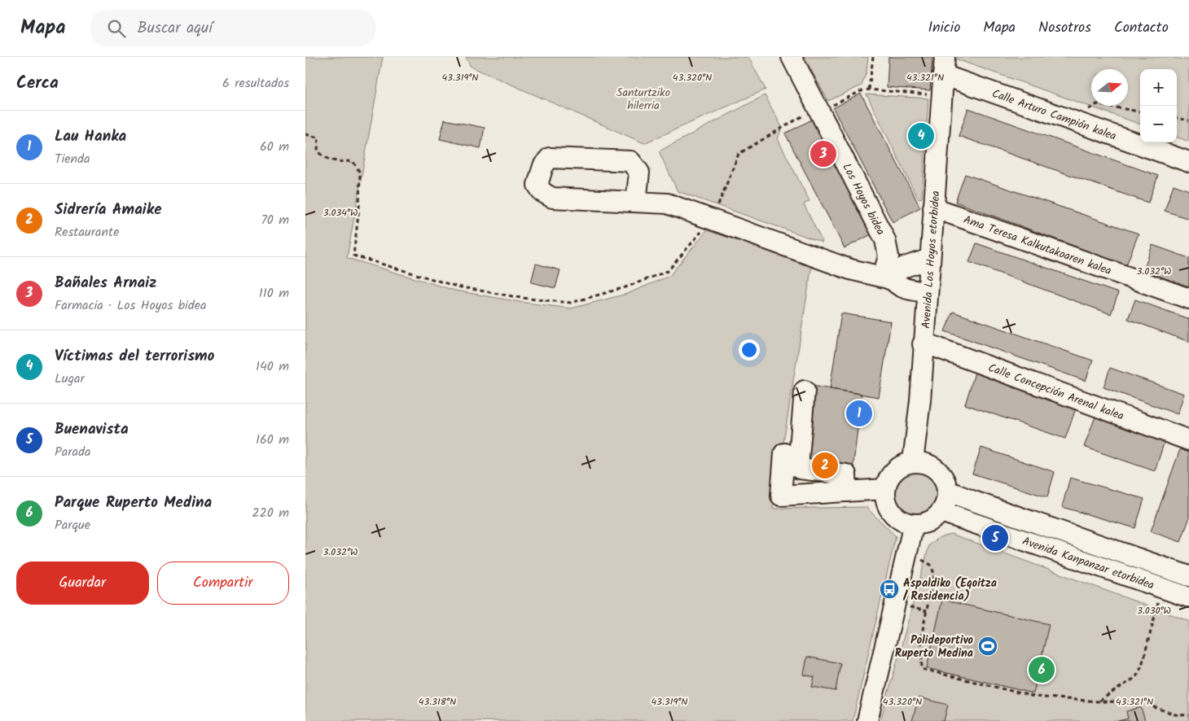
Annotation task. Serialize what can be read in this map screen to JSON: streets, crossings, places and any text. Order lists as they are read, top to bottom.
{
  "streets": {
    "street": [
      "Calle Arturo Campión kalea",
      "Los Hoyos bidea",
      "Ama Teresa Kalkutakoaren kalea",
      "Avenida Los Hoyos etorbidea",
      "Calle Concepción Arenal kalea",
      "Avenida Kanpanzar etorbidea"
    ]
  },
  "crossings": [
    ["Calle Arturo Campión kalea", "Avenida Los Hoyos etorbidea"],
    ["Ama Teresa Kalkutakoaren kalea", "Avenida Los Hoyos etorbidea"],
    ["Avenida Los Hoyos etorbidea", "Calle Concepción Arenal kalea"],
    ["Avenida Los Hoyos etorbidea", "Avenida Kanpanzar etorbidea"]
  ],
  "parks": ["Santurtziko hilerria"],
  "places": {
    "bus stop": ["Aspaldiko (Egoitza / Residencia)"],
    "sports": ["Polideportivo Ruperto Medina"]
  },
  "north": "right",
  "page": {
    "header": "Mapa",
    "search": "Buscar aquí",
    "nav": [
      "Inicio",
      "Mapa",
      "Nosotros",
      "Contacto"
    ],
    "heading": ["Cerca", "6 resultados"],
    "map_buttons": ["+", "−"],
    "list": [
      {
        "mark": "1",
        "name": "Lau Hanka",
        "note": "Tienda",
        "value": "60 m"
      },
      {
        "mark": "2",
        "name": "Sidrería Amaike",
        "note": "Restaurante",
        "value": "70 m"
      },
      {
        "mark": "3",
        "name": "Bañales Arnaiz",
        "note": "Farmacia · Los Hoyos bidea",
        "value": "110 m"
      },
      {
        "mark": "4",
        "name": "Víctimas del terrorismo",
        "note": "Lugar",
        "value": "140 m"
      },
      {
        "mark": "5",
        "name": "Buenavista",
        "note": "Parada",
        "value": "160 m"
      },
      {
        "mark": "6",
        "name": "Parque Ruperto Medina",
        "note": "Parque",
        "value": "220 m"
      }
    ],
    "pins": [
      "4",
      "3",
      "1",
      "2",
      "5",
      "6"
    ],
    "buttons": ["Guardar", "Compartir"]
  },
  "coordinates": [
    "43.319°N",
    "43.320°N",
    "43.321°N",
    "3.034°W",
    "3.032°W",
    "3.030°W",
    "43.318°N"
  ]
}
